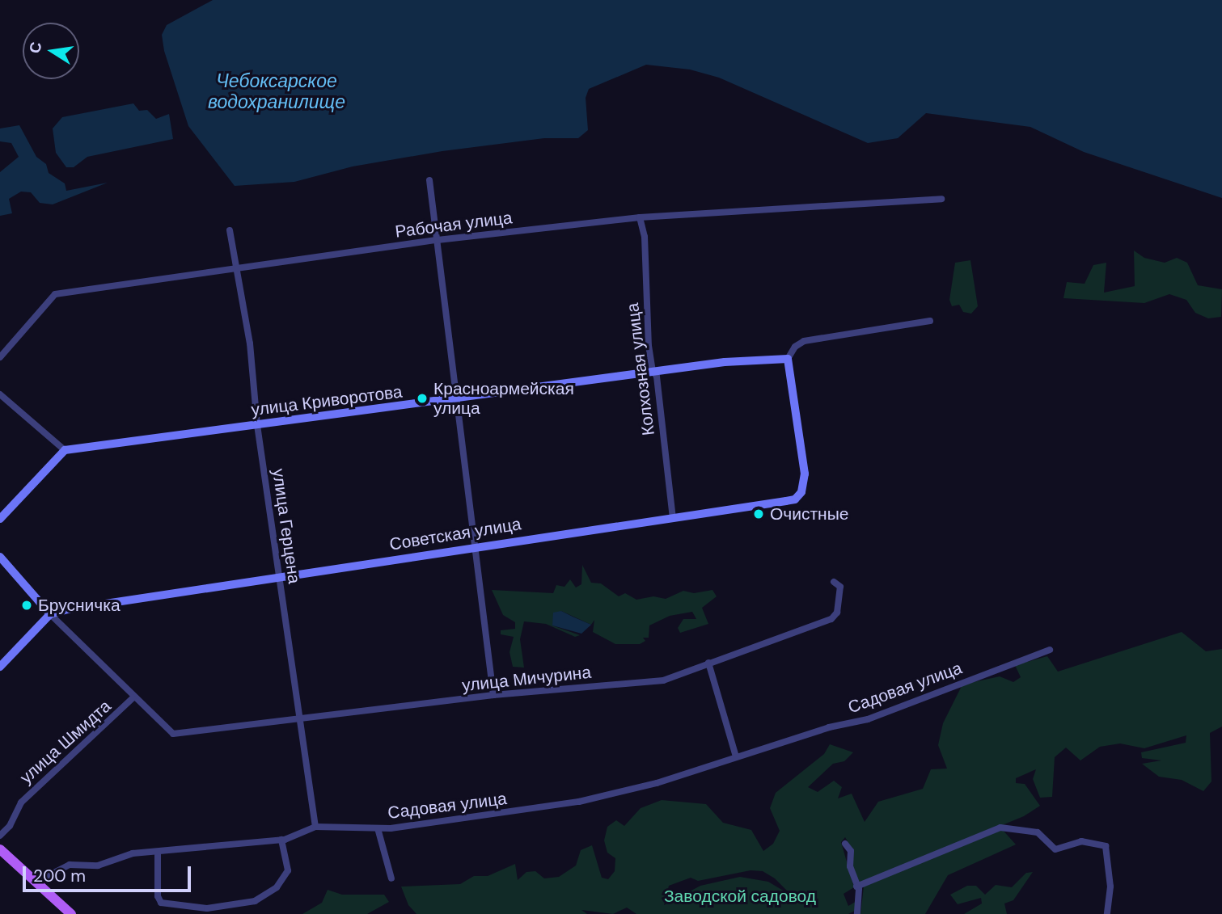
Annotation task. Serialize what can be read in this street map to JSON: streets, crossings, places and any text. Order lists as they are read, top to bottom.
{
  "streets": {
    "street": [
      "Рабочая улица",
      "Колхозная улица",
      "улица Криворотова",
      "улица Герцена",
      "Советская улица",
      "улица Мичурина",
      "Садовая улица",
      "улица Шмидта"
    ]
  },
  "crossings": [
    ["Рабочая улица", "Колхозная улица"],
    ["Рабочая улица", "улица Герцена"],
    ["Колхозная улица", "улица Криворотова"],
    ["Колхозная улица", "Советская улица"],
    ["улица Криворотова", "улица Герцена"],
    ["улица Криворотова", "Советская улица"],
    ["улица Герцена", "Советская улица"],
    ["улица Герцена", "улица Мичурина"],
    ["улица Герцена", "Садовая улица"],
    ["улица Мичурина", "улица Шмидта"]
  ],
  "water": ["Чебоксарское водохранилище"],
  "parks": ["Заводской садовод"],
  "places": ["Красноармейская улица", "Очистные", "Брусничка"],
  "scale_bar": "200 m",
  "north": "left"
}
